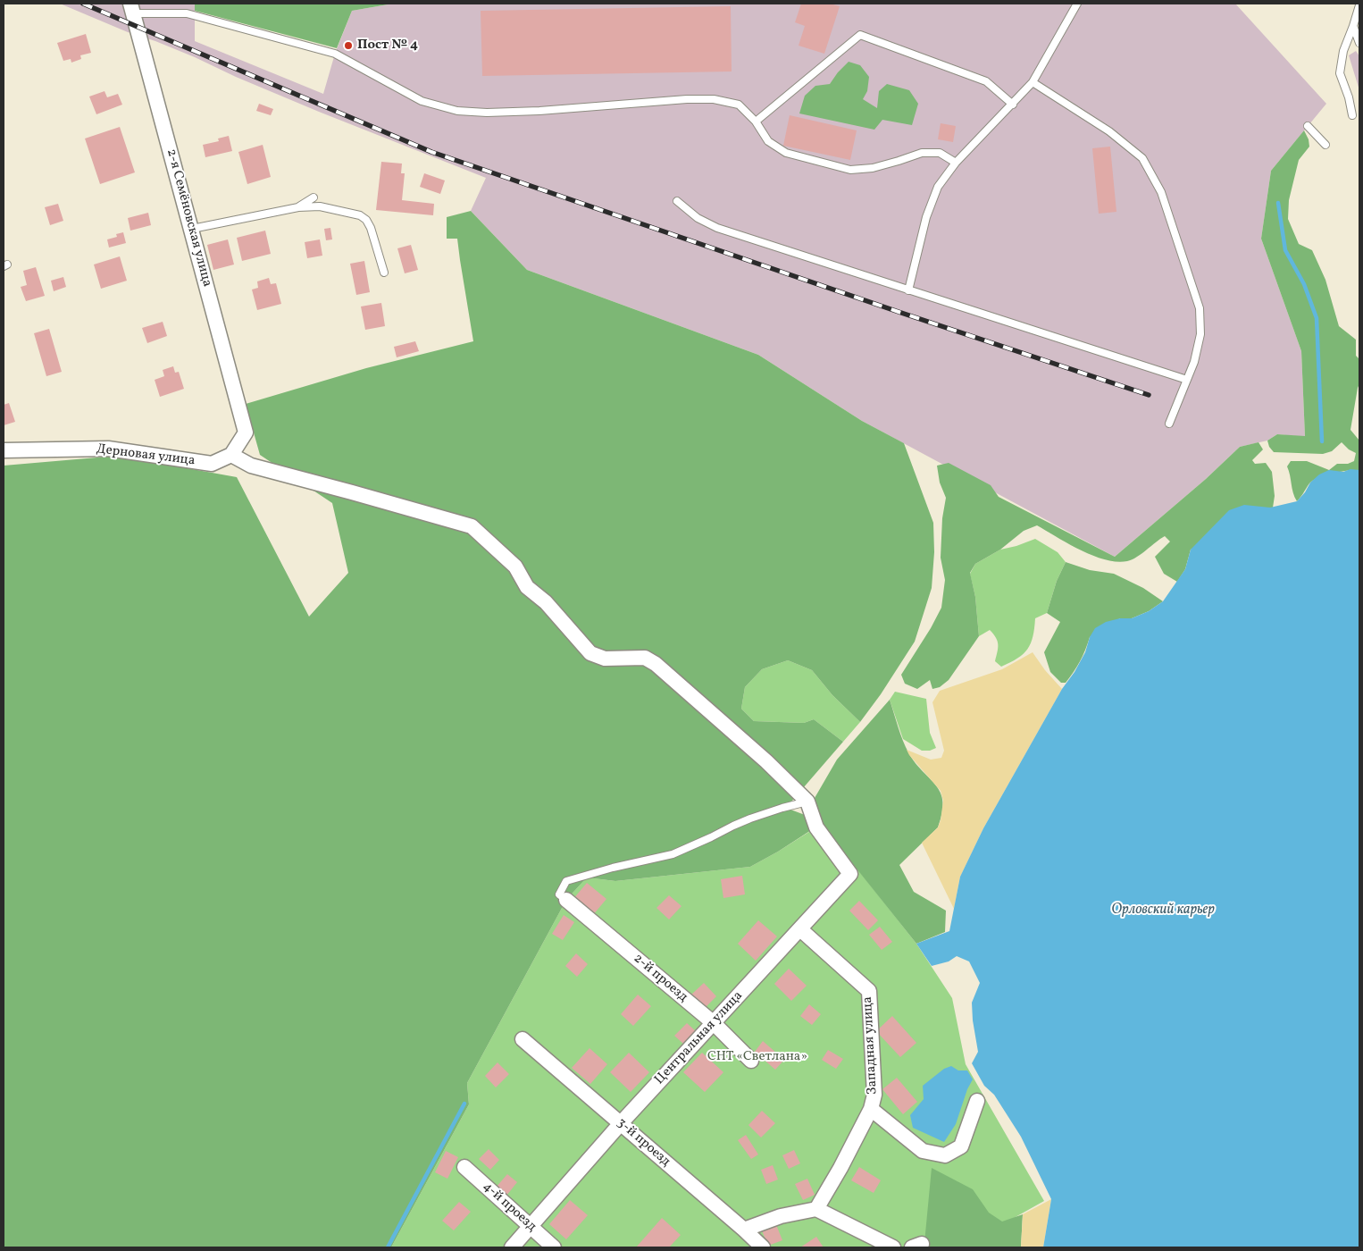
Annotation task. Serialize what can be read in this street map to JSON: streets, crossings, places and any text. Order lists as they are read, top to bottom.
{
  "streets": {
    "street": [
      "2-я Семёновская улица",
      "Дерновая улица",
      "2-й проезд",
      "Центральная улица",
      "Западная улица",
      "3-й проезд",
      "4-й проезд"
    ]
  },
  "crossings": [
    ["2-я Семёновская улица", "Дерновая улица"],
    ["2-й проезд", "Центральная улица"],
    ["Центральная улица", "Западная улица"],
    ["Центральная улица", "3-й проезд"],
    ["Центральная улица", "4-й проезд"]
  ],
  "water": ["Орловский карьер"],
  "parks": ["СНТ «Светлана»"],
  "places": ["Пост № 4"]
}
